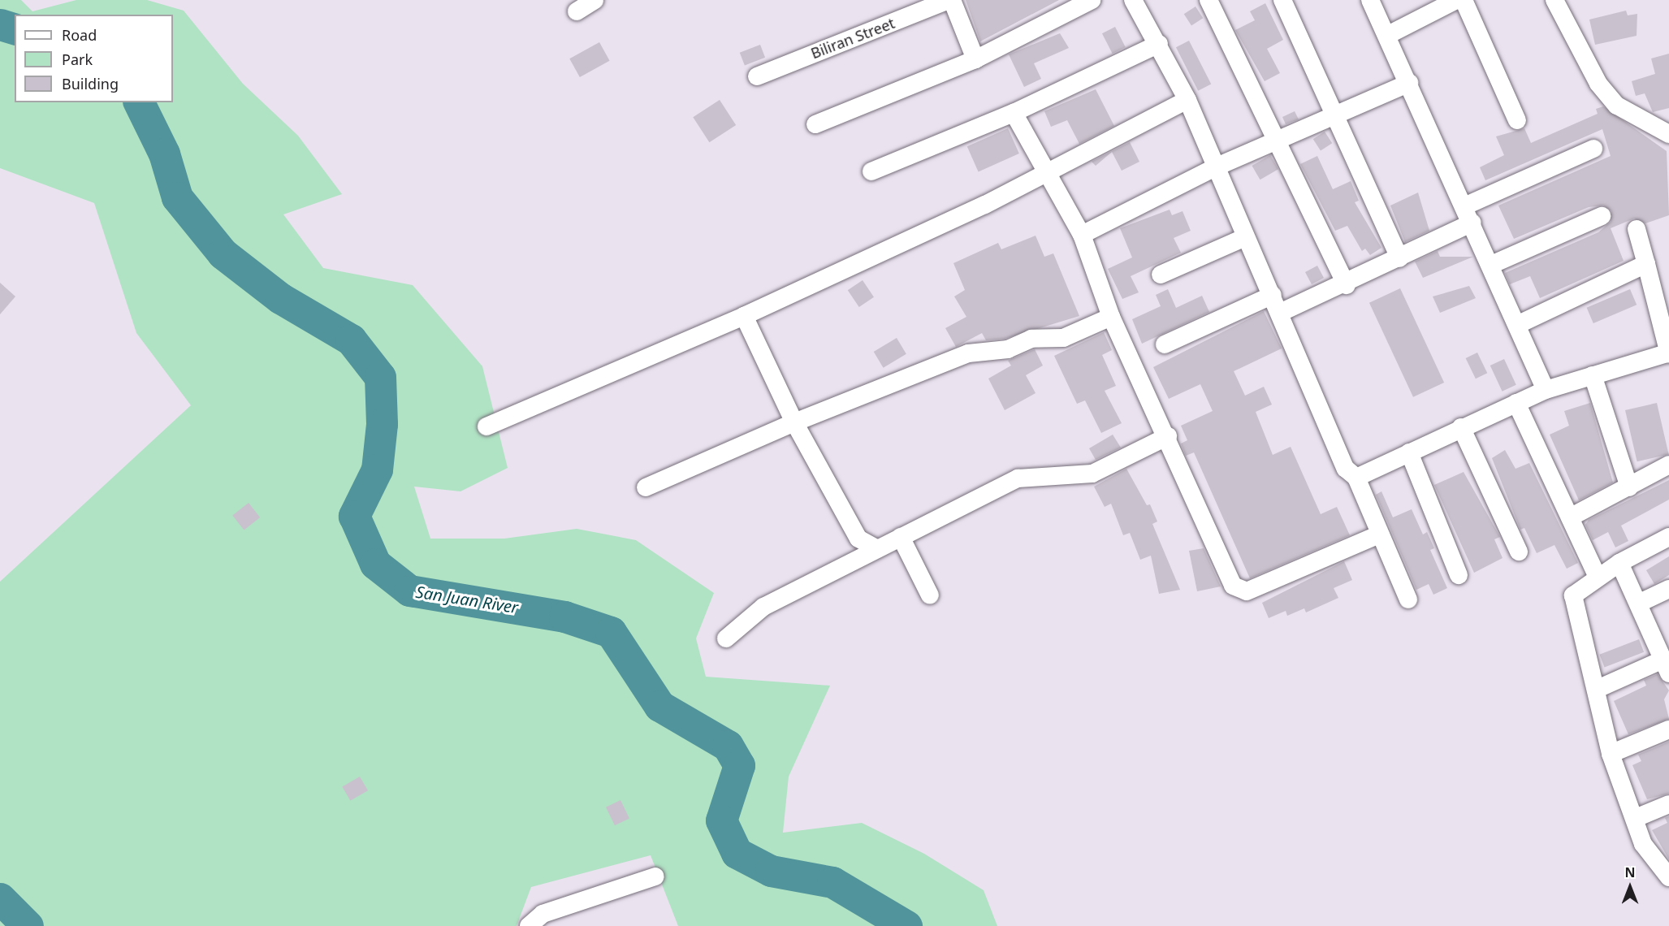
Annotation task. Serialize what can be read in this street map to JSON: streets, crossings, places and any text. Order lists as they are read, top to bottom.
{
  "streets": {
    "street": ["Biliran Street"]
  },
  "water": ["San Juan River"],
  "legend": ["Road", "Park", "Building"],
  "north": "top"
}
